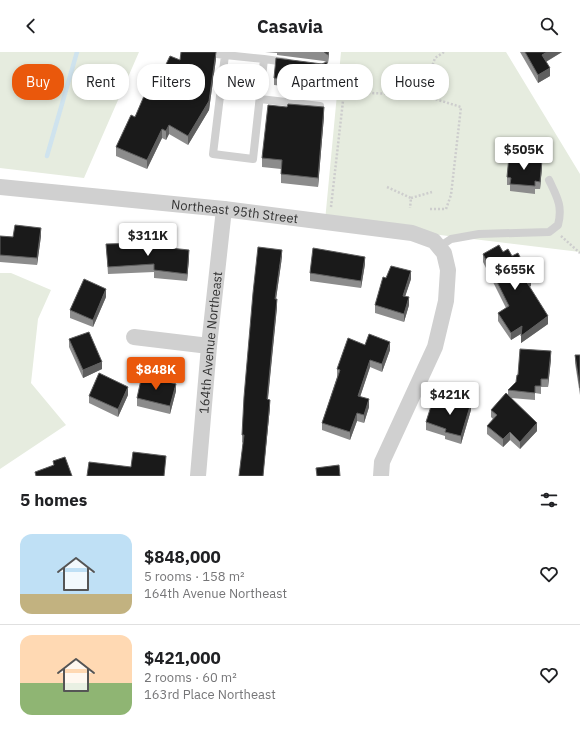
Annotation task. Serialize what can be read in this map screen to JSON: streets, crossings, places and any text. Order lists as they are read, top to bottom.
{
  "streets": {
    "street": ["Northeast 95th Street", "164th Avenue Northeast"]
  },
  "crossings": [
    ["Northeast 95th Street", "164th Avenue Northeast"]
  ],
  "page": {
    "header": "Casavia",
    "chip": [
      "Buy",
      "Rent",
      "Filters",
      "New",
      "Apartment",
      "House"
    ],
    "price": [
      "$505K",
      "$311K",
      "$655K",
      "$848K",
      "$421K"
    ],
    "heading": "5 homes",
    "list": [
      {
        "name": "$848,000",
        "note": "5 rooms · 158 m² · 164th Avenue Northeast"
      },
      {
        "name": "$421,000",
        "note": "2 rooms · 60 m² · 163rd Place Northeast"
      }
    ]
  }
}
